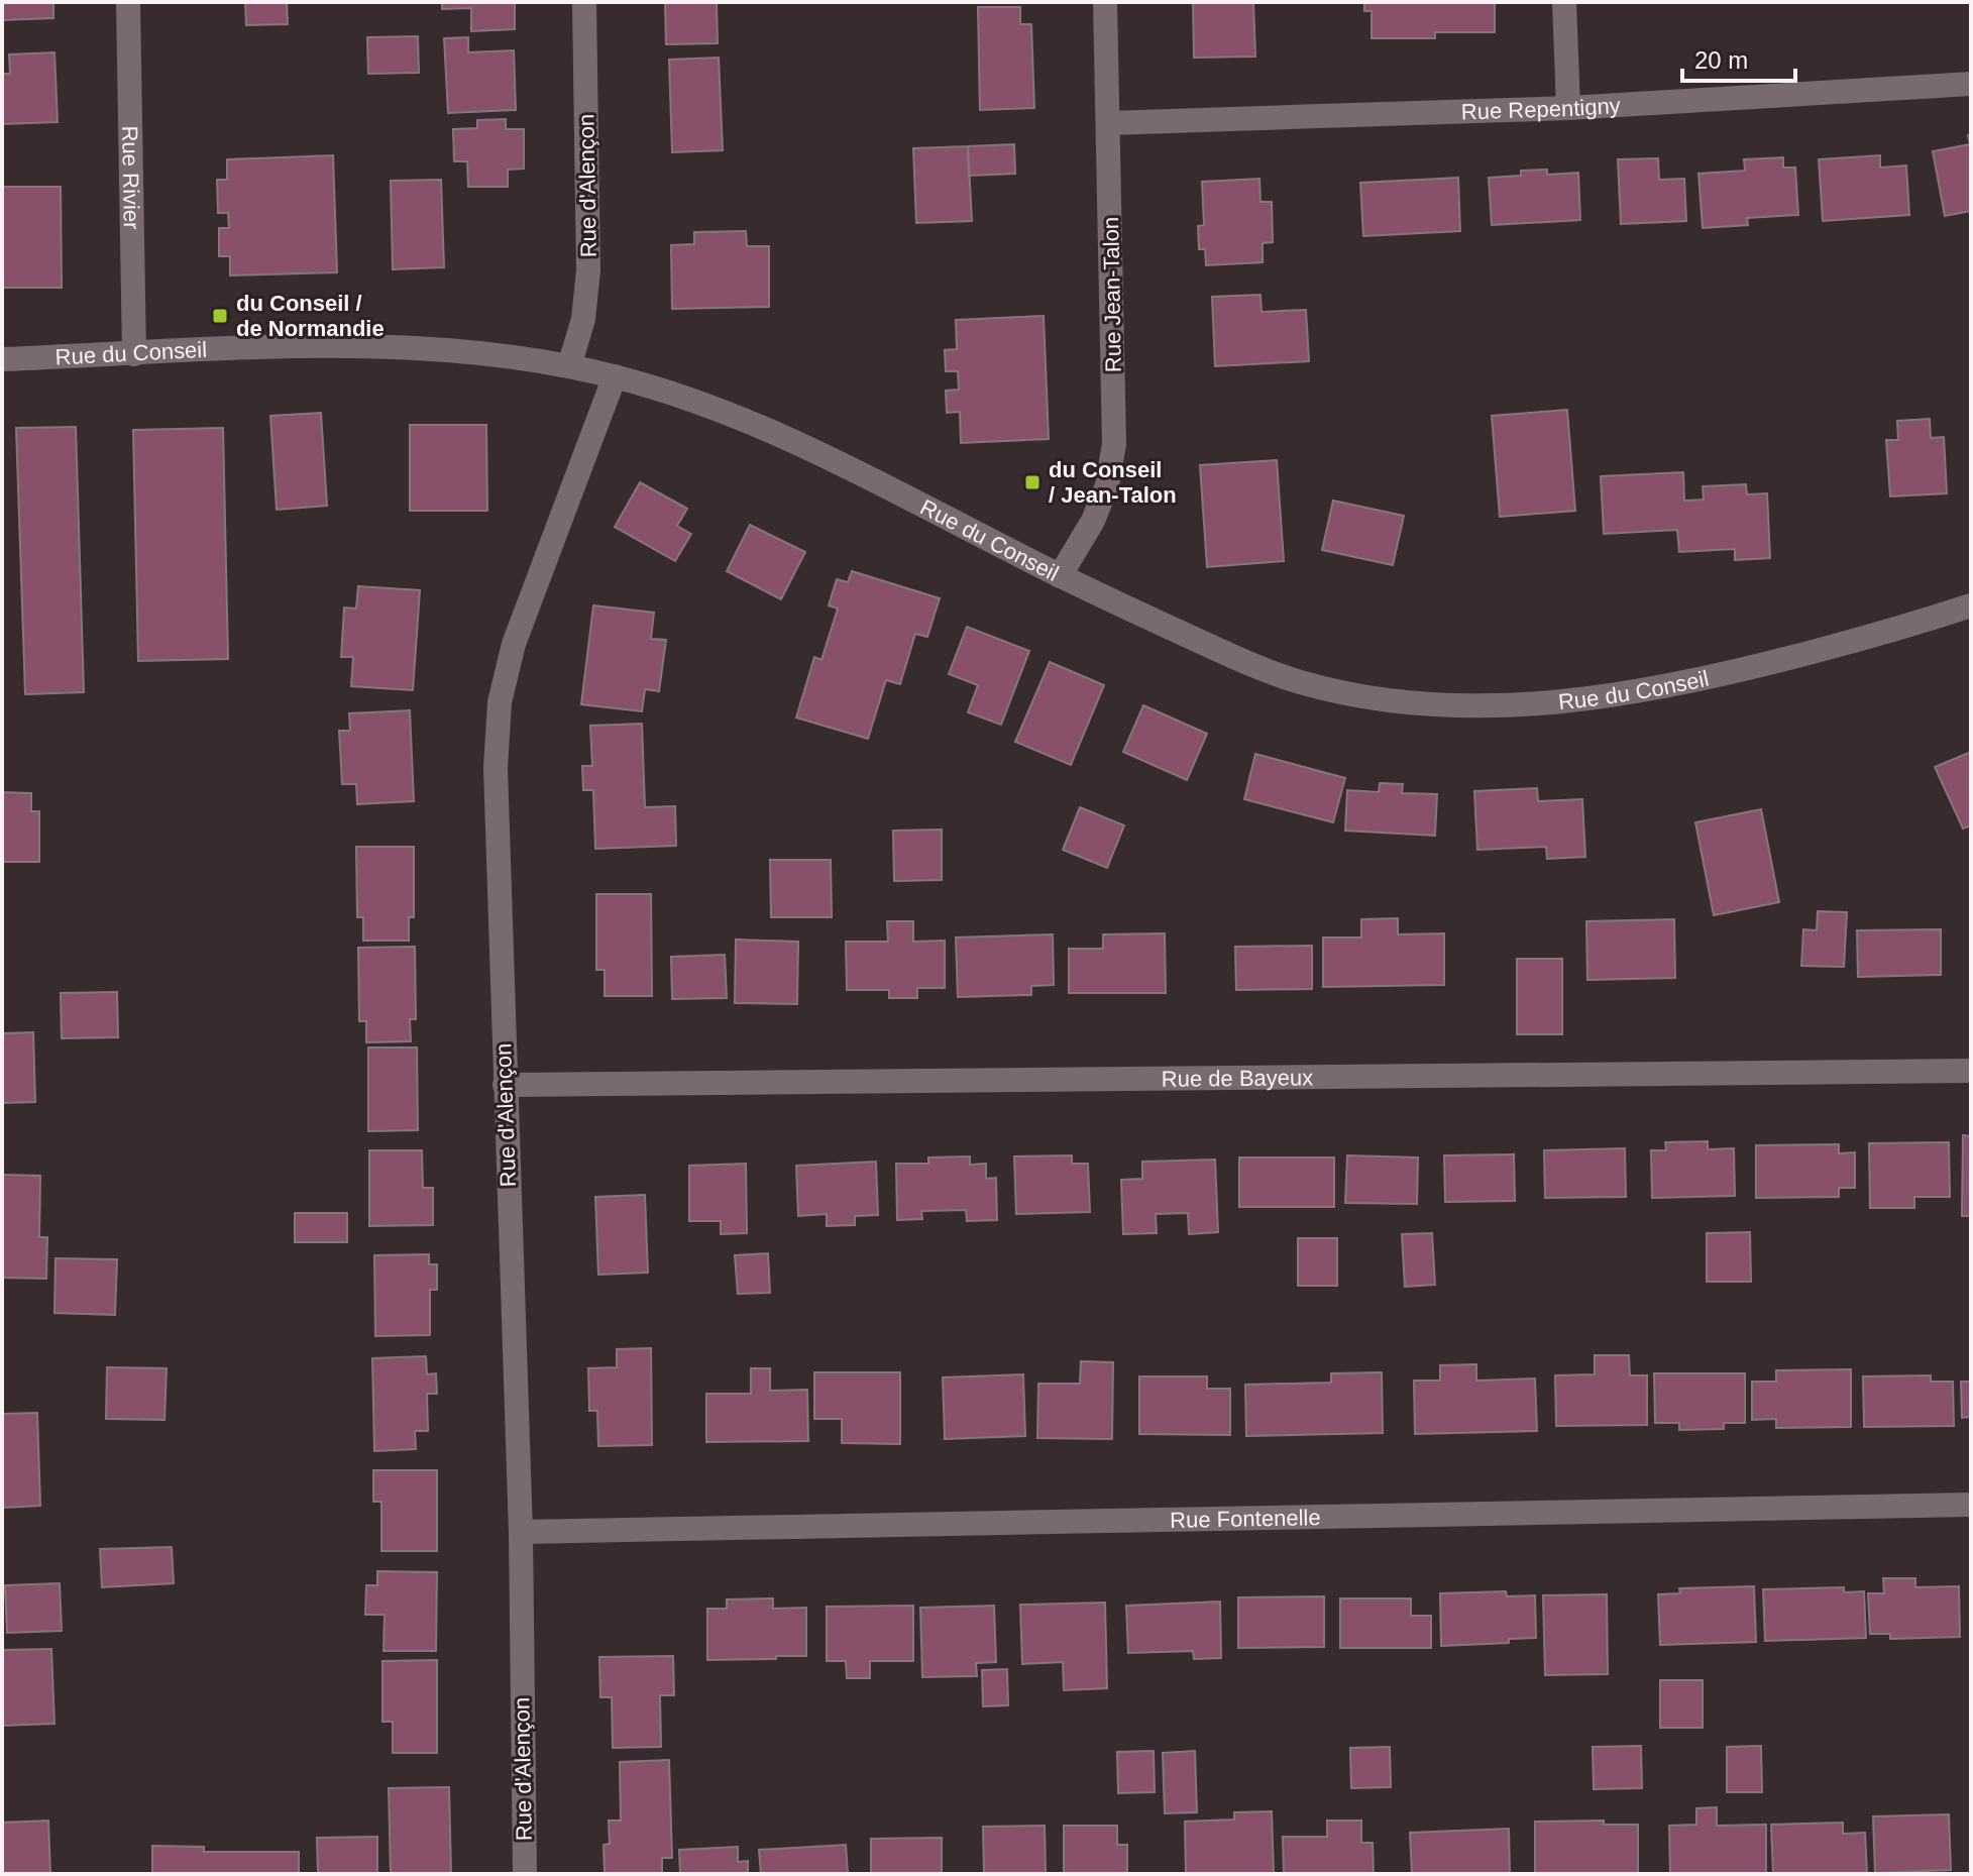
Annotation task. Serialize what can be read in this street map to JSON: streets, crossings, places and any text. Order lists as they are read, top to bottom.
{
  "streets": {
    "street": [
      "Rue Repentigny",
      "Rue Rivier",
      "Rue d'Alençon",
      "Rue Jean-Talon",
      "Rue du Conseil",
      "Rue de Bayeux",
      "Rue Fontenelle"
    ]
  },
  "crossings": [
    ["Rue Repentigny", "Rue Jean-Talon"],
    ["Rue Rivier", "Rue du Conseil"],
    ["Rue d'Alençon", "Rue du Conseil"],
    ["Rue d'Alençon", "Rue de Bayeux"],
    ["Rue d'Alençon", "Rue Fontenelle"],
    ["Rue Jean-Talon", "Rue du Conseil"]
  ],
  "places": {
    "transit": ["du Conseil / de Normandie", "du Conseil / Jean-Talon"]
  },
  "scale_bar": "20 m"
}
